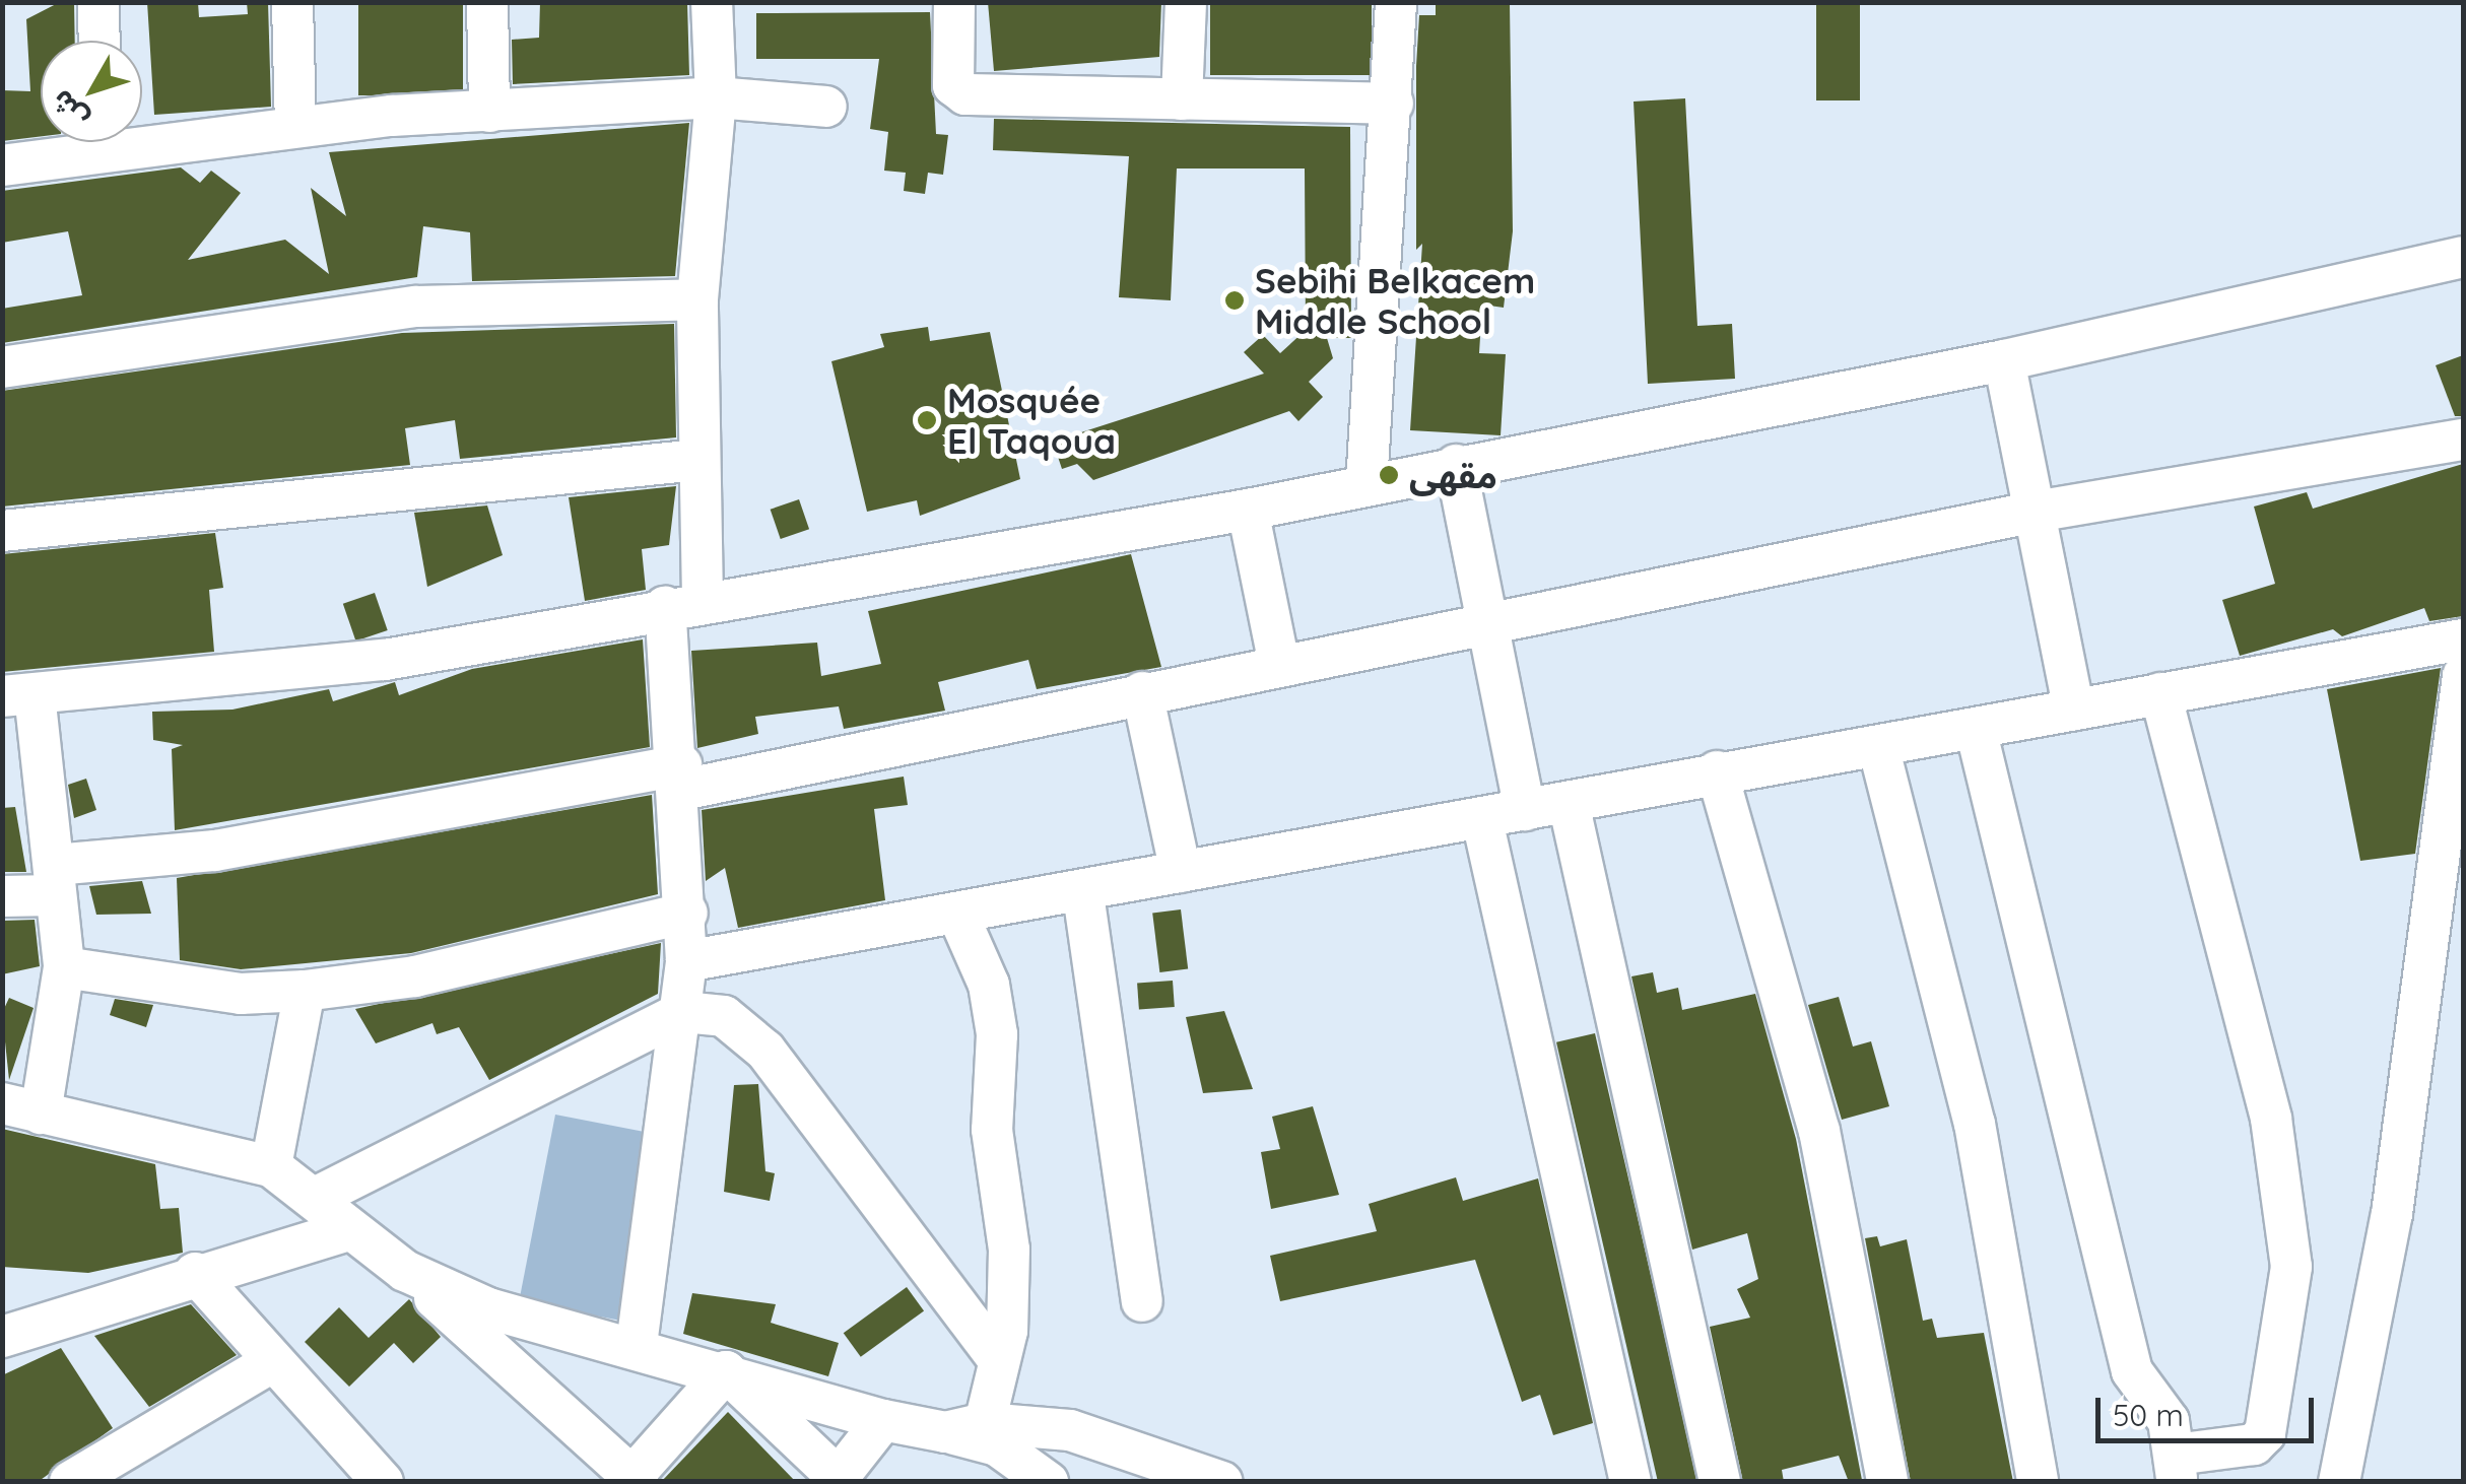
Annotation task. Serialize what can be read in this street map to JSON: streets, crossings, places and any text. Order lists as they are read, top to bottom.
{
  "places": ["Sebihi Belkacem Middle School", "Mosquée El Taqoua", "مقهى"],
  "scale_bar": "50 m",
  "north": "bottom left"
}
